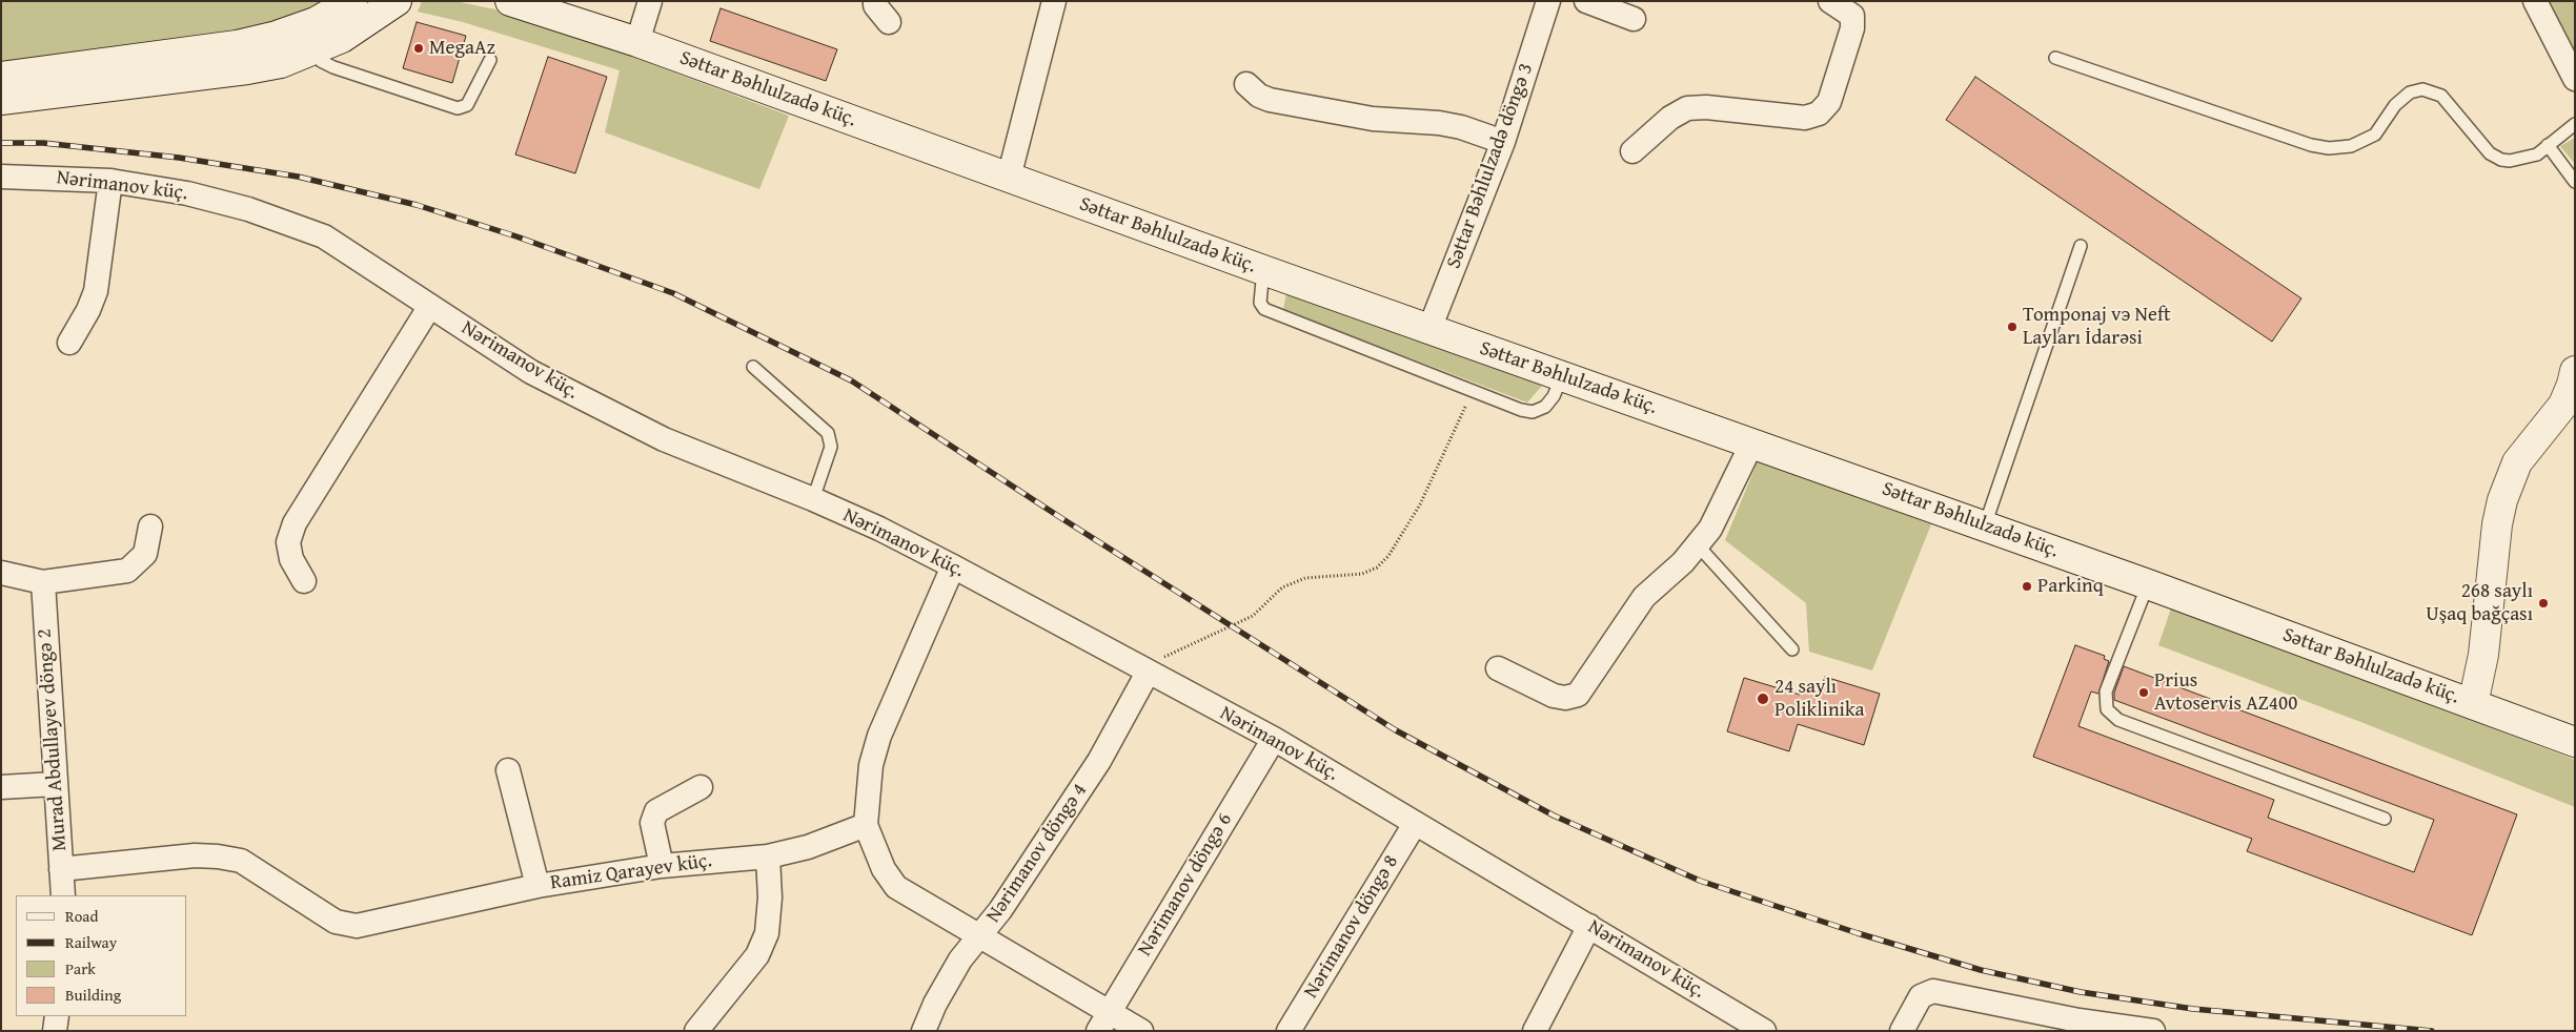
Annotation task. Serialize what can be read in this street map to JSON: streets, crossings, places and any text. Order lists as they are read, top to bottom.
{
  "streets": {
    "main road": ["Səttar Bəhlulzadə küç."],
    "street": [
      "Səttar Bəhlulzadə döngə 3",
      "Nərimanov küç.",
      "Murad Abdullayev döngə 2",
      "Nərimanov döngə 4",
      "Ramiz Qarayev küç.",
      "Nərimanov döngə 6",
      "Nərimanov döngə 8"
    ]
  },
  "crossings": [
    ["Səttar Bəhlulzadə küç.", "Səttar Bəhlulzadə döngə 3"],
    ["Nərimanov küç.", "Nərimanov döngə 4"],
    ["Nərimanov küç.", "Nərimanov döngə 6"],
    ["Nərimanov küç.", "Nərimanov döngə 8"],
    ["Murad Abdullayev döngə 2", "Ramiz Qarayev küç."]
  ],
  "places": [
    "MegaAz",
    "Tomponaj vэ Neft Layları İdarəsi",
    "Parkinq",
    "268 saylı Uşaq bağçası",
    "Prius Avtoservis AZ400",
    "24 saylı Poliklinika"
  ],
  "legend": [
    "Road",
    "Railway",
    "Park",
    "Building"
  ]
}
